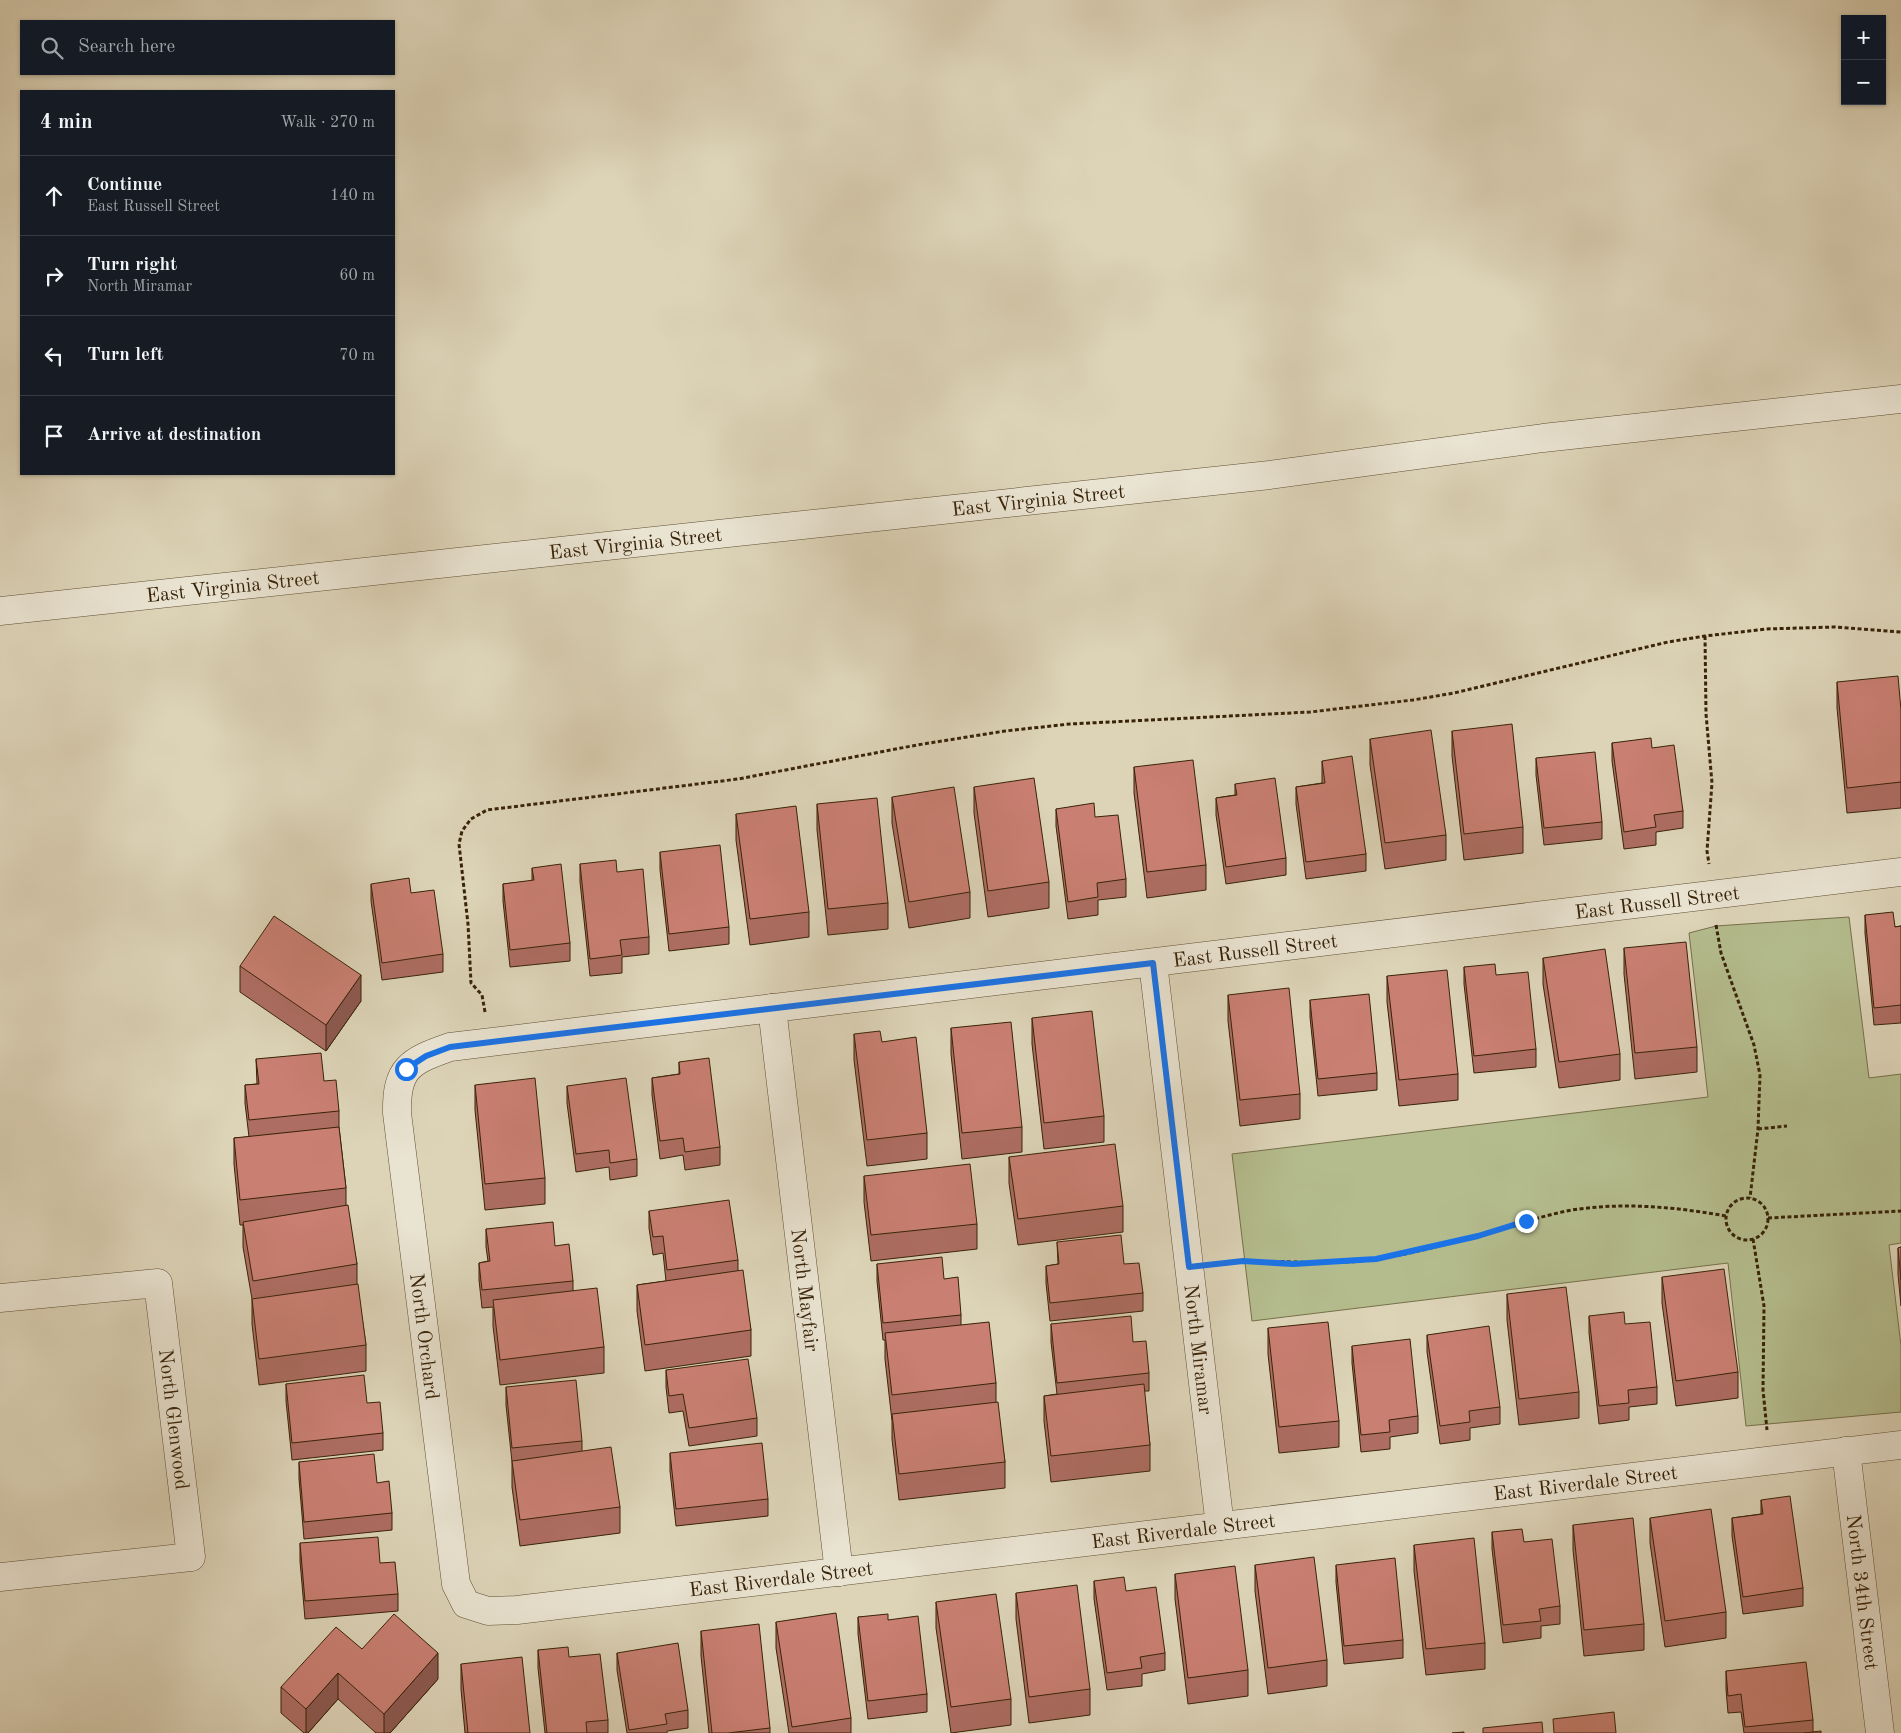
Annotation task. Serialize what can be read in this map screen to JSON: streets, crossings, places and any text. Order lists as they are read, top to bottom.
{
  "streets": {
    "street": [
      "East Virginia Street",
      "East Russell Street",
      "North Mayfair",
      "North Orchard",
      "North Miramar",
      "North Glenwood",
      "East Riverdale Street",
      "North 34th Street"
    ]
  },
  "crossings": [
    ["East Russell Street", "North Mayfair"],
    ["East Russell Street", "North Orchard"],
    ["East Russell Street", "North Miramar"],
    ["North Mayfair", "East Riverdale Street"],
    ["North Orchard", "East Riverdale Street"],
    ["North Miramar", "East Riverdale Street"],
    ["East Riverdale Street", "North 34th Street"]
  ],
  "page": {
    "map_buttons": ["+", "−"],
    "search": "Search here",
    "heading": ["4 min", "Walk · 270 m"],
    "list": [
      ["Continue", "East Russell Street", "140 m"],
      ["Turn right", "North Miramar", "60 m"],
      ["Turn left", "70 m"],
      "Arrive at destination"
    ]
  }
}
